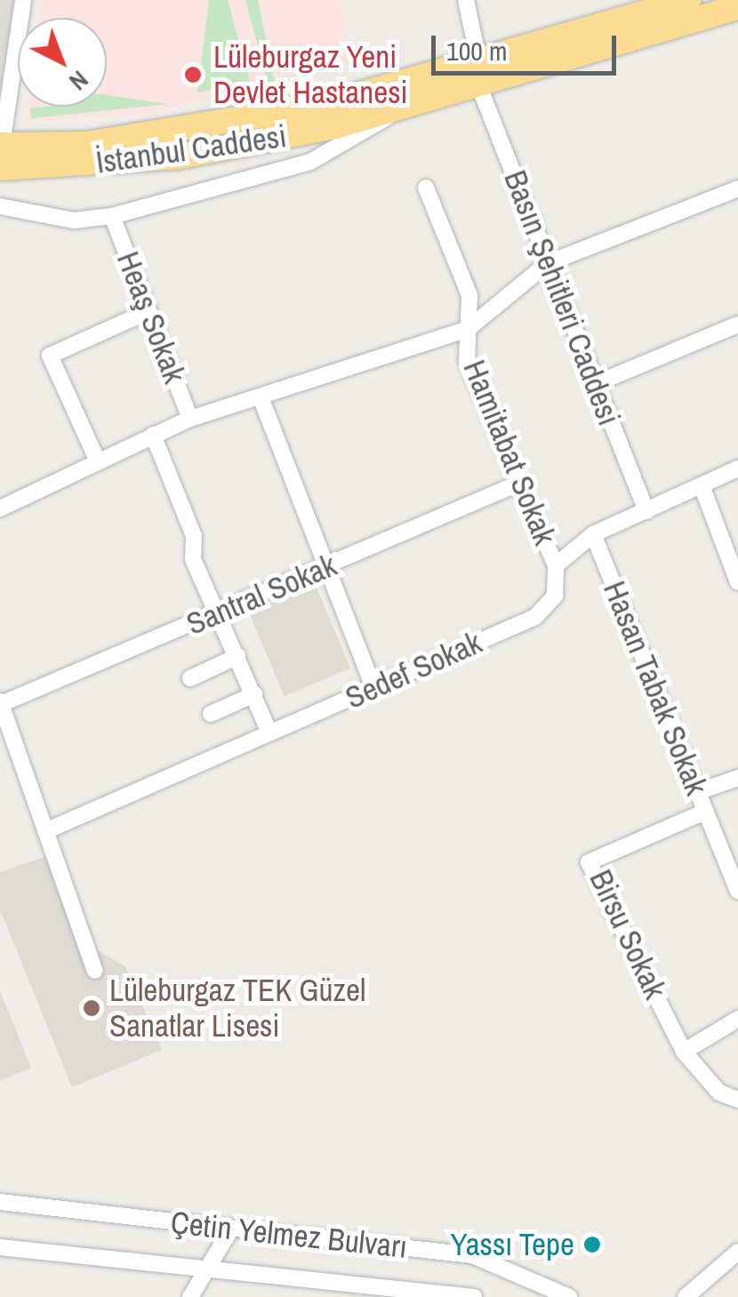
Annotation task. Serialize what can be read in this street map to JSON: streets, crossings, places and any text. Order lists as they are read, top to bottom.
{
  "streets": {
    "highway": ["İstanbul Caddesi"],
    "street": [
      "Basın Şehitleri Caddesi",
      "Heaş Sokak",
      "Hamitabat Sokak",
      "Santral Sokak",
      "Sedef Sokak",
      "Hasan Tabak Sokak",
      "Birsu Sokak",
      "Çetin Yelmez Bulvarı"
    ]
  },
  "crossings": [
    ["İstanbul Caddesi", "Basın Şehitleri Caddesi"],
    ["Hamitabat Sokak", "Santral Sokak"],
    ["Hamitabat Sokak", "Sedef Sokak"],
    ["Hasan Tabak Sokak", "Birsu Sokak"]
  ],
  "places": ["Lüleburgaz Yeni Devlet Hastanesi", "Lüleburgaz TEK Güzel Sanatlar Lisesi", "Yassı Tepe"],
  "scale_bar": "100 m",
  "north": "bottom right"
}
